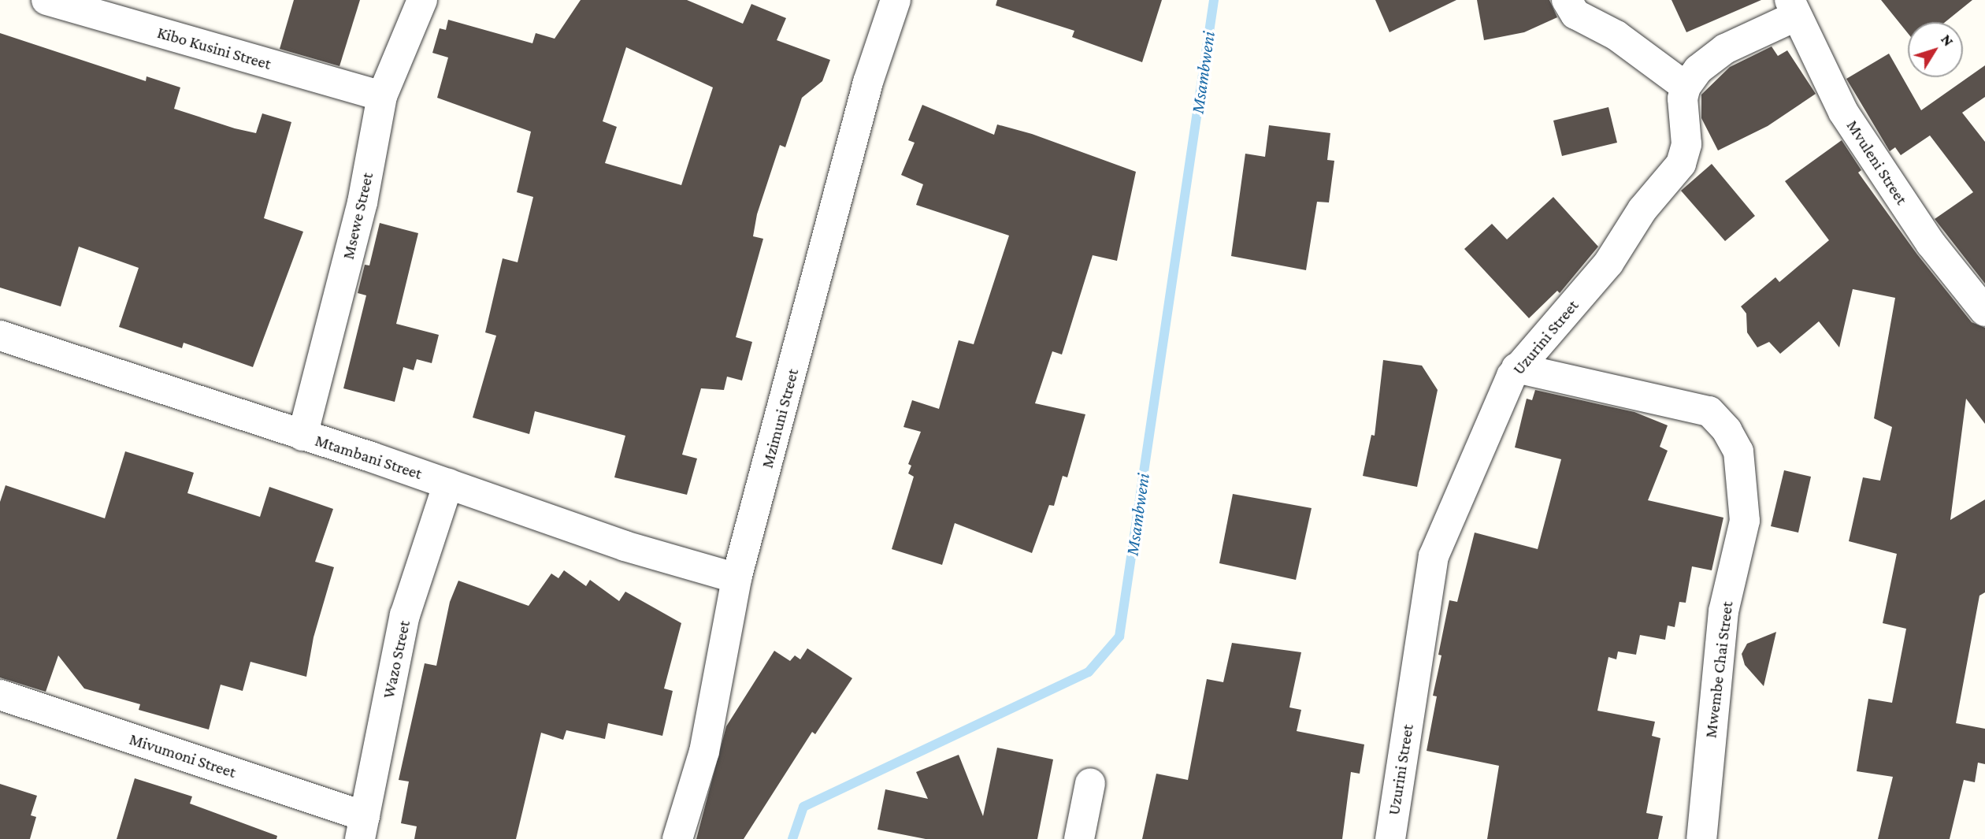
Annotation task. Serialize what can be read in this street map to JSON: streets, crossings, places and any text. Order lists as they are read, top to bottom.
{
  "streets": {
    "street": [
      "Kibo Kusini Street",
      "Mvuleni Street",
      "Msewe Street",
      "Uzurini Street",
      "Mzimuni Street",
      "Mtambani Street",
      "Wazo Street",
      "Mwembe Chai Street",
      "Mivumoni Street"
    ]
  },
  "crossings": [
    ["Kibo Kusini Street", "Msewe Street"],
    ["Msewe Street", "Mtambani Street"],
    ["Uzurini Street", "Mwembe Chai Street"],
    ["Mzimuni Street", "Mtambani Street"],
    ["Mtambani Street", "Wazo Street"],
    ["Wazo Street", "Mivumoni Street"]
  ],
  "water": ["Msambweni"],
  "north": "top right"
}
